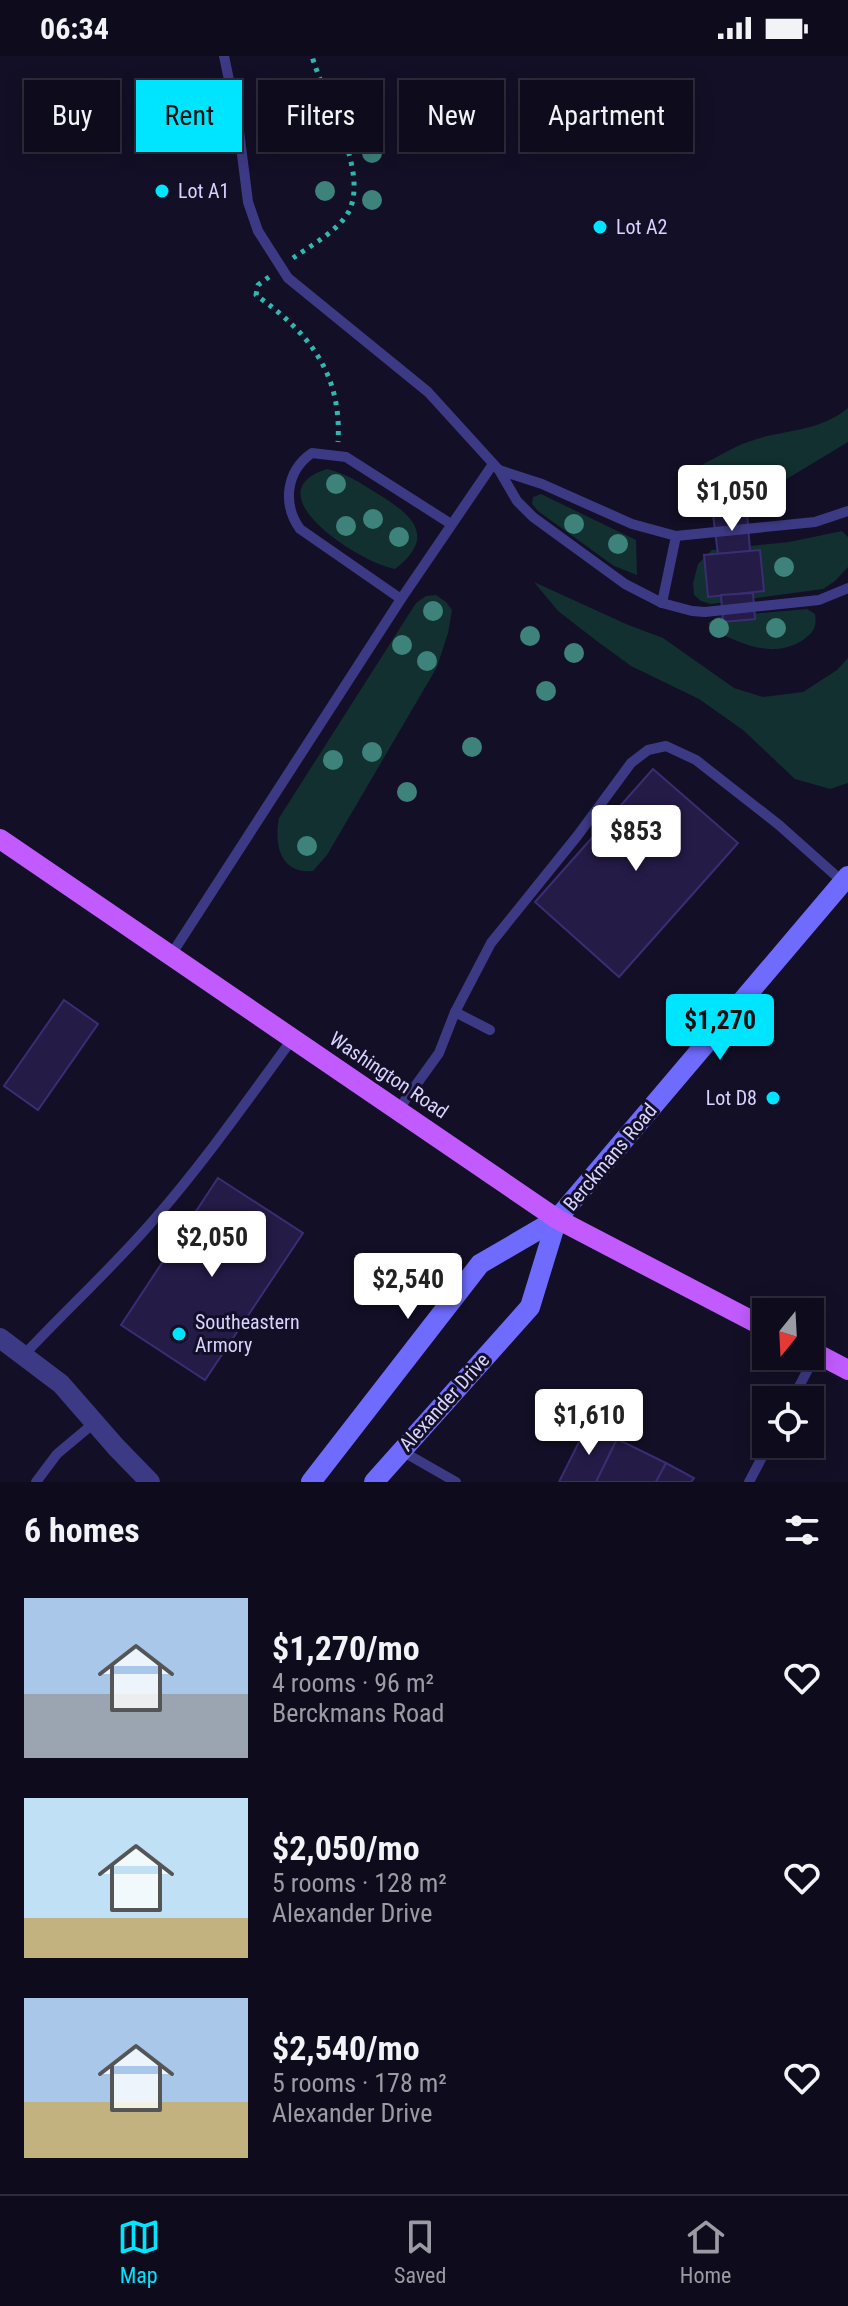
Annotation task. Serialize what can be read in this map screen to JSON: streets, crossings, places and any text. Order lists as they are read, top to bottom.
{
  "streets": {
    "main road": ["Washington Road", "Berckmans Road", "Alexander Drive"]
  },
  "crossings": [
    ["Washington Road", "Berckmans Road"],
    ["Washington Road", "Alexander Drive"],
    ["Berckmans Road", "Alexander Drive"]
  ],
  "places": [
    "Lot A1",
    "Lot A2",
    "Lot D8",
    "Southeastern Armory"
  ],
  "north": "bottom",
  "page": {
    "status": "06:34",
    "chip": [
      "Buy",
      "Rent",
      "Filters",
      "New",
      "Apartment"
    ],
    "price": [
      "$1,050",
      "$853",
      "$1,270",
      "$2,050",
      "$2,540",
      "$1,610"
    ],
    "heading": "6 homes",
    "list": [
      {
        "name": "$1,270/mo",
        "note": "4 rooms · 96 m² · Berckmans Road"
      },
      {
        "name": "$2,050/mo",
        "note": "5 rooms · 128 m² · Alexander Drive"
      },
      {
        "name": "$2,540/mo",
        "note": "5 rooms · 178 m² · Alexander Drive"
      }
    ],
    "tabs": ["Map", "Saved", "Home"]
  }
}
